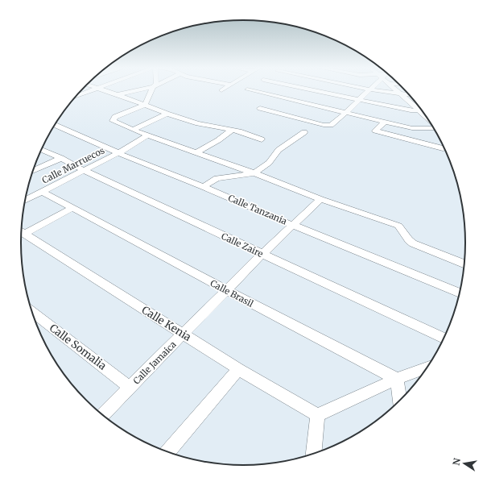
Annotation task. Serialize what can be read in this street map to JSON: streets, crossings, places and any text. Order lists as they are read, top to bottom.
{
  "streets": {
    "street": [
      "Calle Marruecos",
      "Calle Tanzania",
      "Calle Zaire",
      "Calle Brasil",
      "Calle Kenia",
      "Calle Somalia",
      "Calle Jamaica"
    ]
  },
  "crossings": [
    ["Calle Marruecos", "Calle Tanzania"],
    ["Calle Marruecos", "Calle Zaire"],
    ["Calle Marruecos", "Calle Brasil"],
    ["Calle Tanzania", "Calle Jamaica"],
    ["Calle Zaire", "Calle Jamaica"],
    ["Calle Brasil", "Calle Jamaica"],
    ["Calle Kenia", "Calle Jamaica"],
    ["Calle Somalia", "Calle Jamaica"]
  ],
  "north": "left"
}
